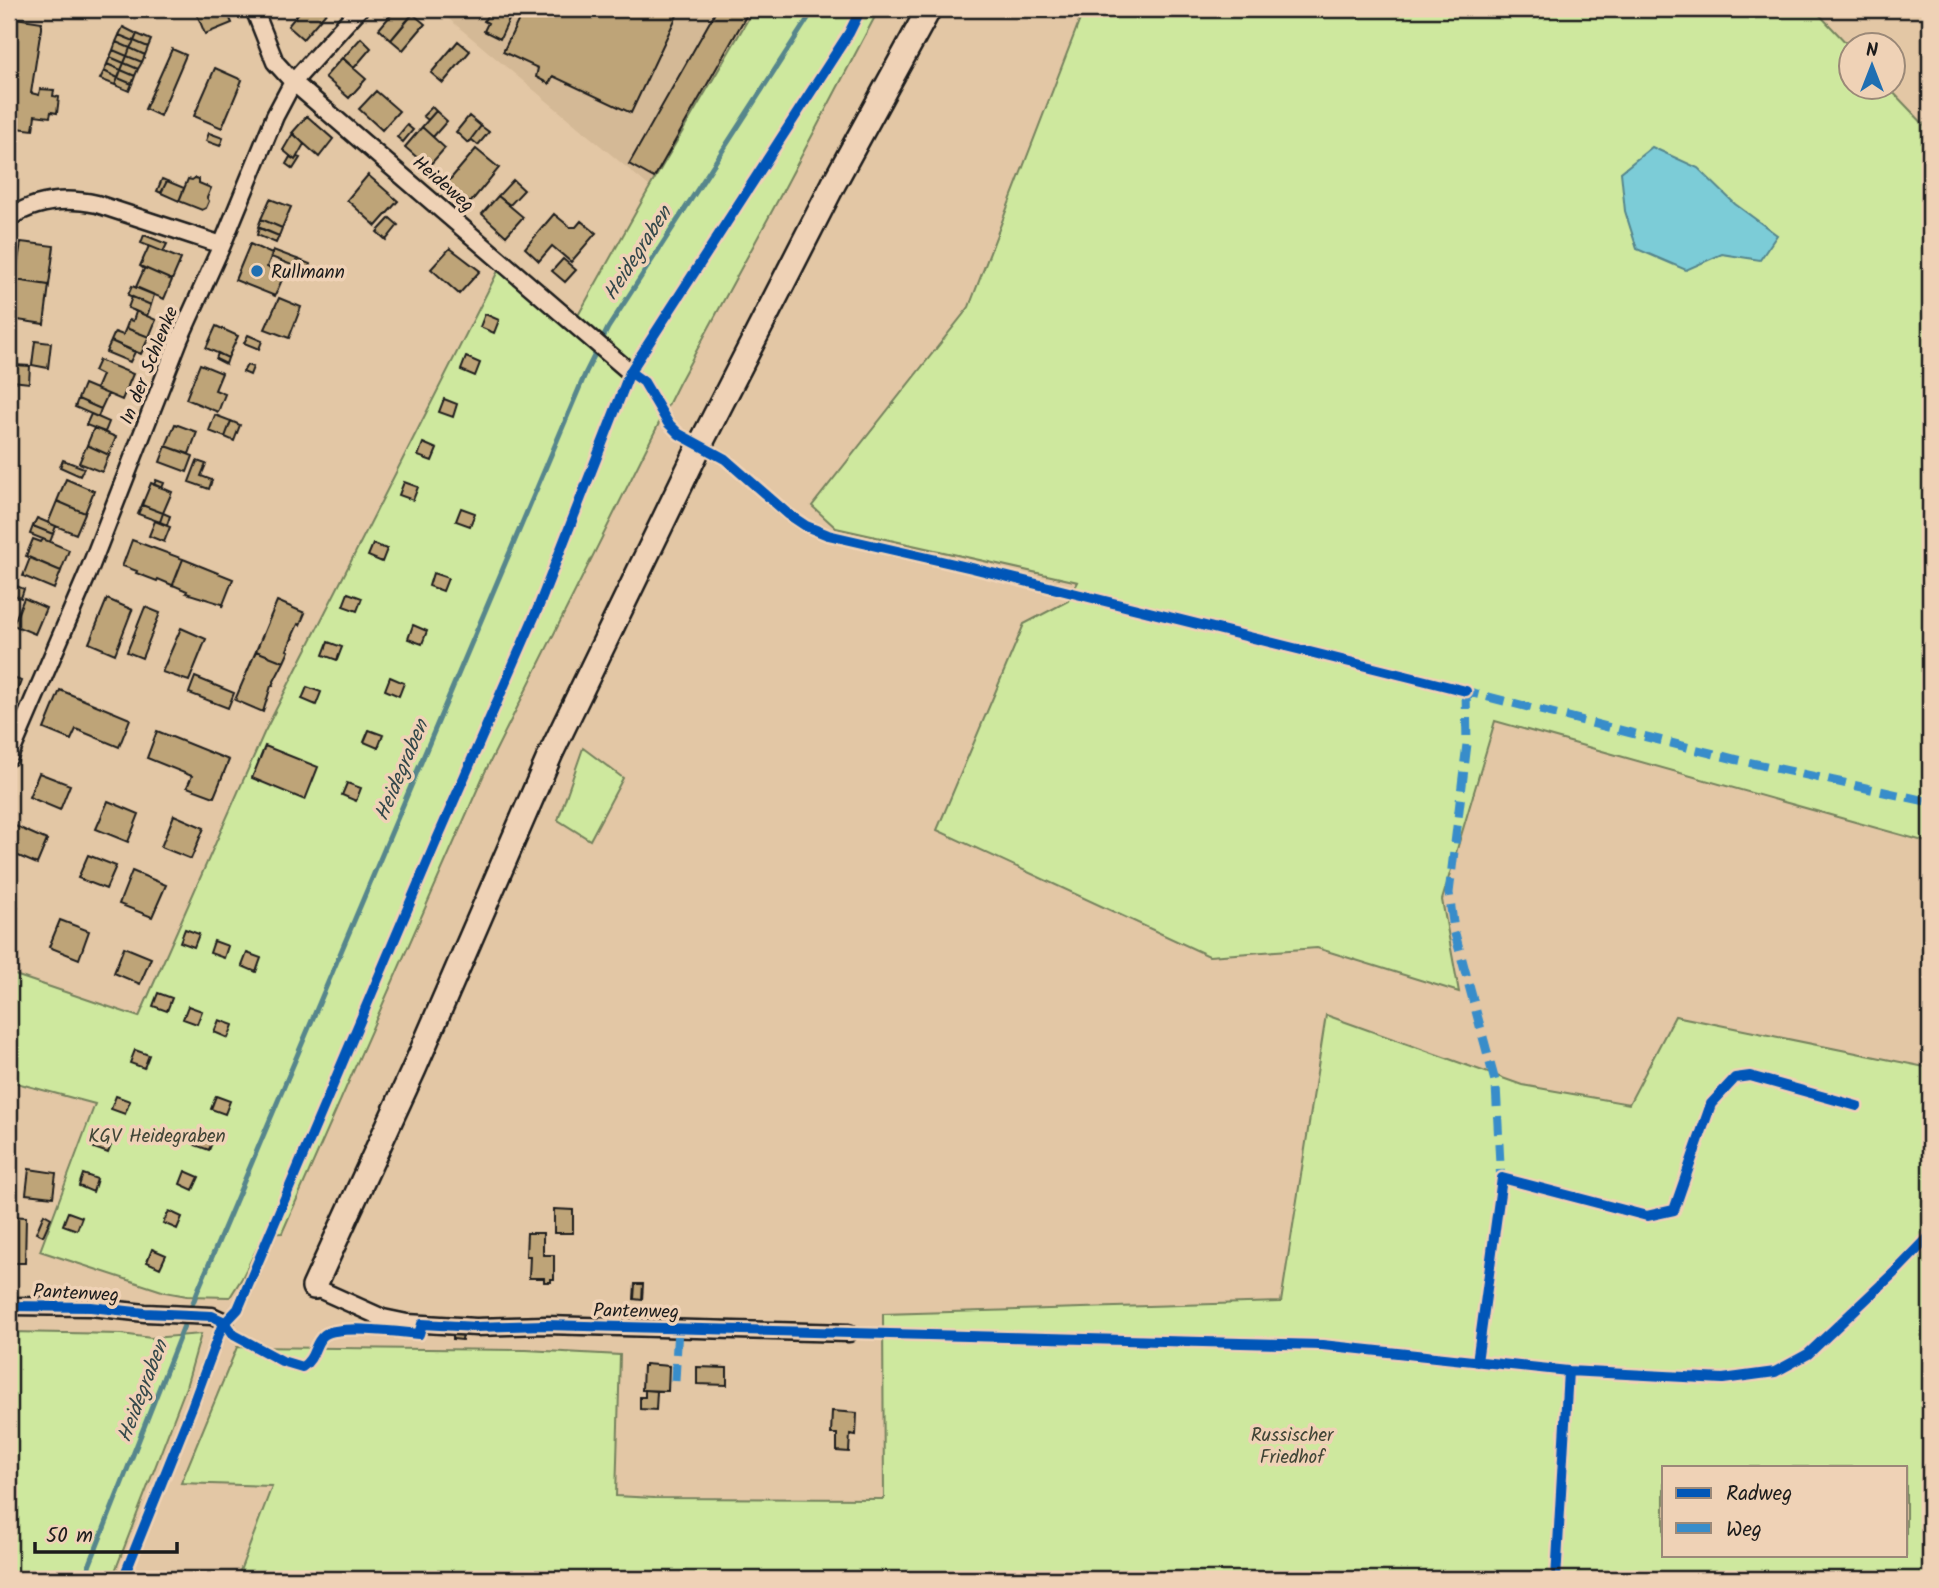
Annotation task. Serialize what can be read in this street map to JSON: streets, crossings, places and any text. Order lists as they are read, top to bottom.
{
  "streets": {
    "street": ["Heideweg", "In der Schlenke", "Pantenweg"]
  },
  "crossings": [
    ["Heideweg", "In der Schlenke"]
  ],
  "water": ["Heidegraben"],
  "parks": ["KGV Heidegraben", "Russischer Friedhof"],
  "places": ["Rullmann"],
  "legend": ["Radweg", "Weg"],
  "scale_bar": "50 m",
  "north": "top"
}
